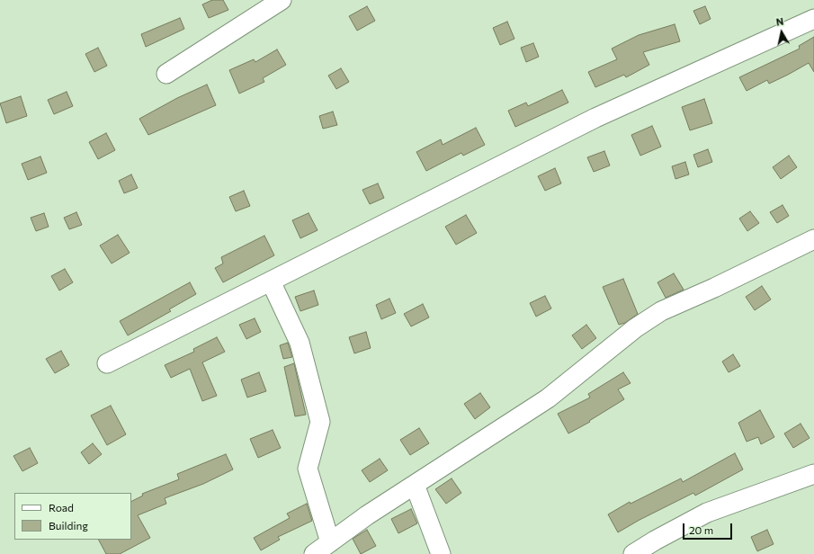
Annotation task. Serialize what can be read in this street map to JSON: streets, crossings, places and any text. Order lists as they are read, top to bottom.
{
  "legend": ["Road", "Building"],
  "scale_bar": "20 m",
  "north": "top"
}
